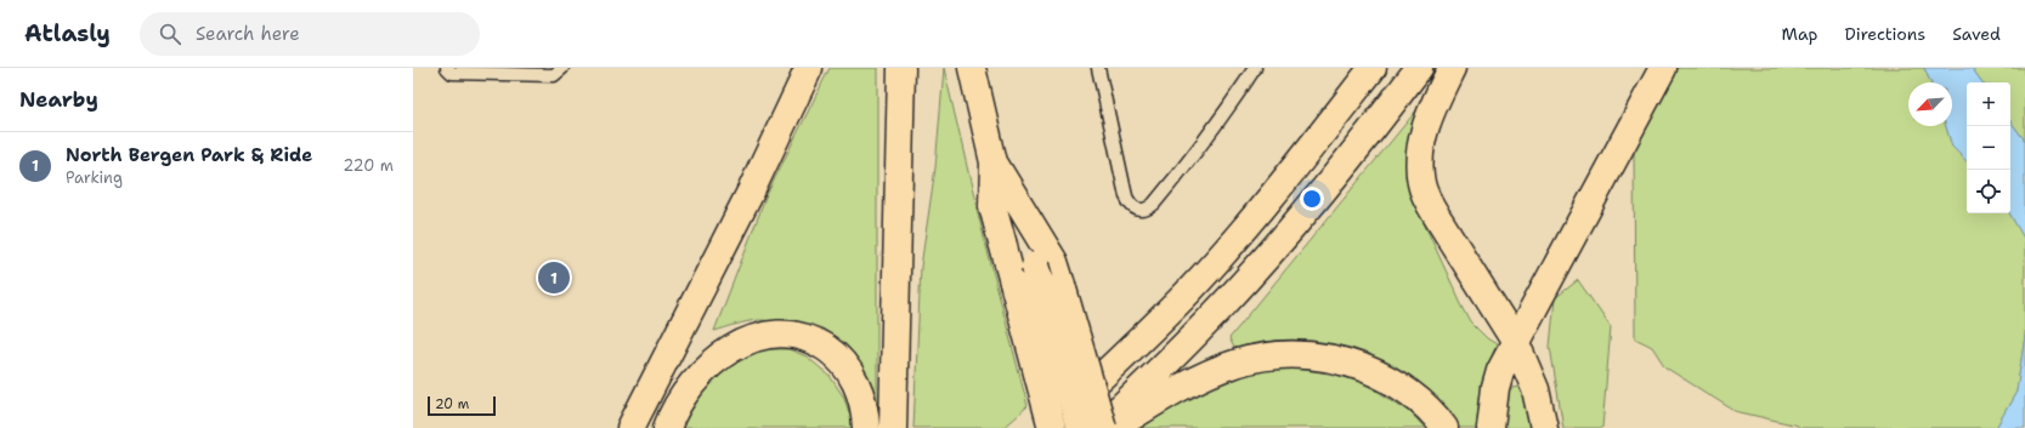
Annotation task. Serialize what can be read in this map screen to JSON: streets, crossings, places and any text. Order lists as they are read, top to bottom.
{
  "scale_bar": "20 m",
  "north": "bottom left",
  "page": {
    "header": "Atlasly",
    "search": "Search here",
    "nav": ["Map", "Directions", "Saved"],
    "heading": "Nearby",
    "map_buttons": ["+", "−"],
    "list": [
      {
        "mark": "1",
        "name": "North Bergen Park & Ride",
        "note": "Parking",
        "value": "220 m"
      }
    ],
    "pins": "1",
    "scale": "20 m"
  }
}
